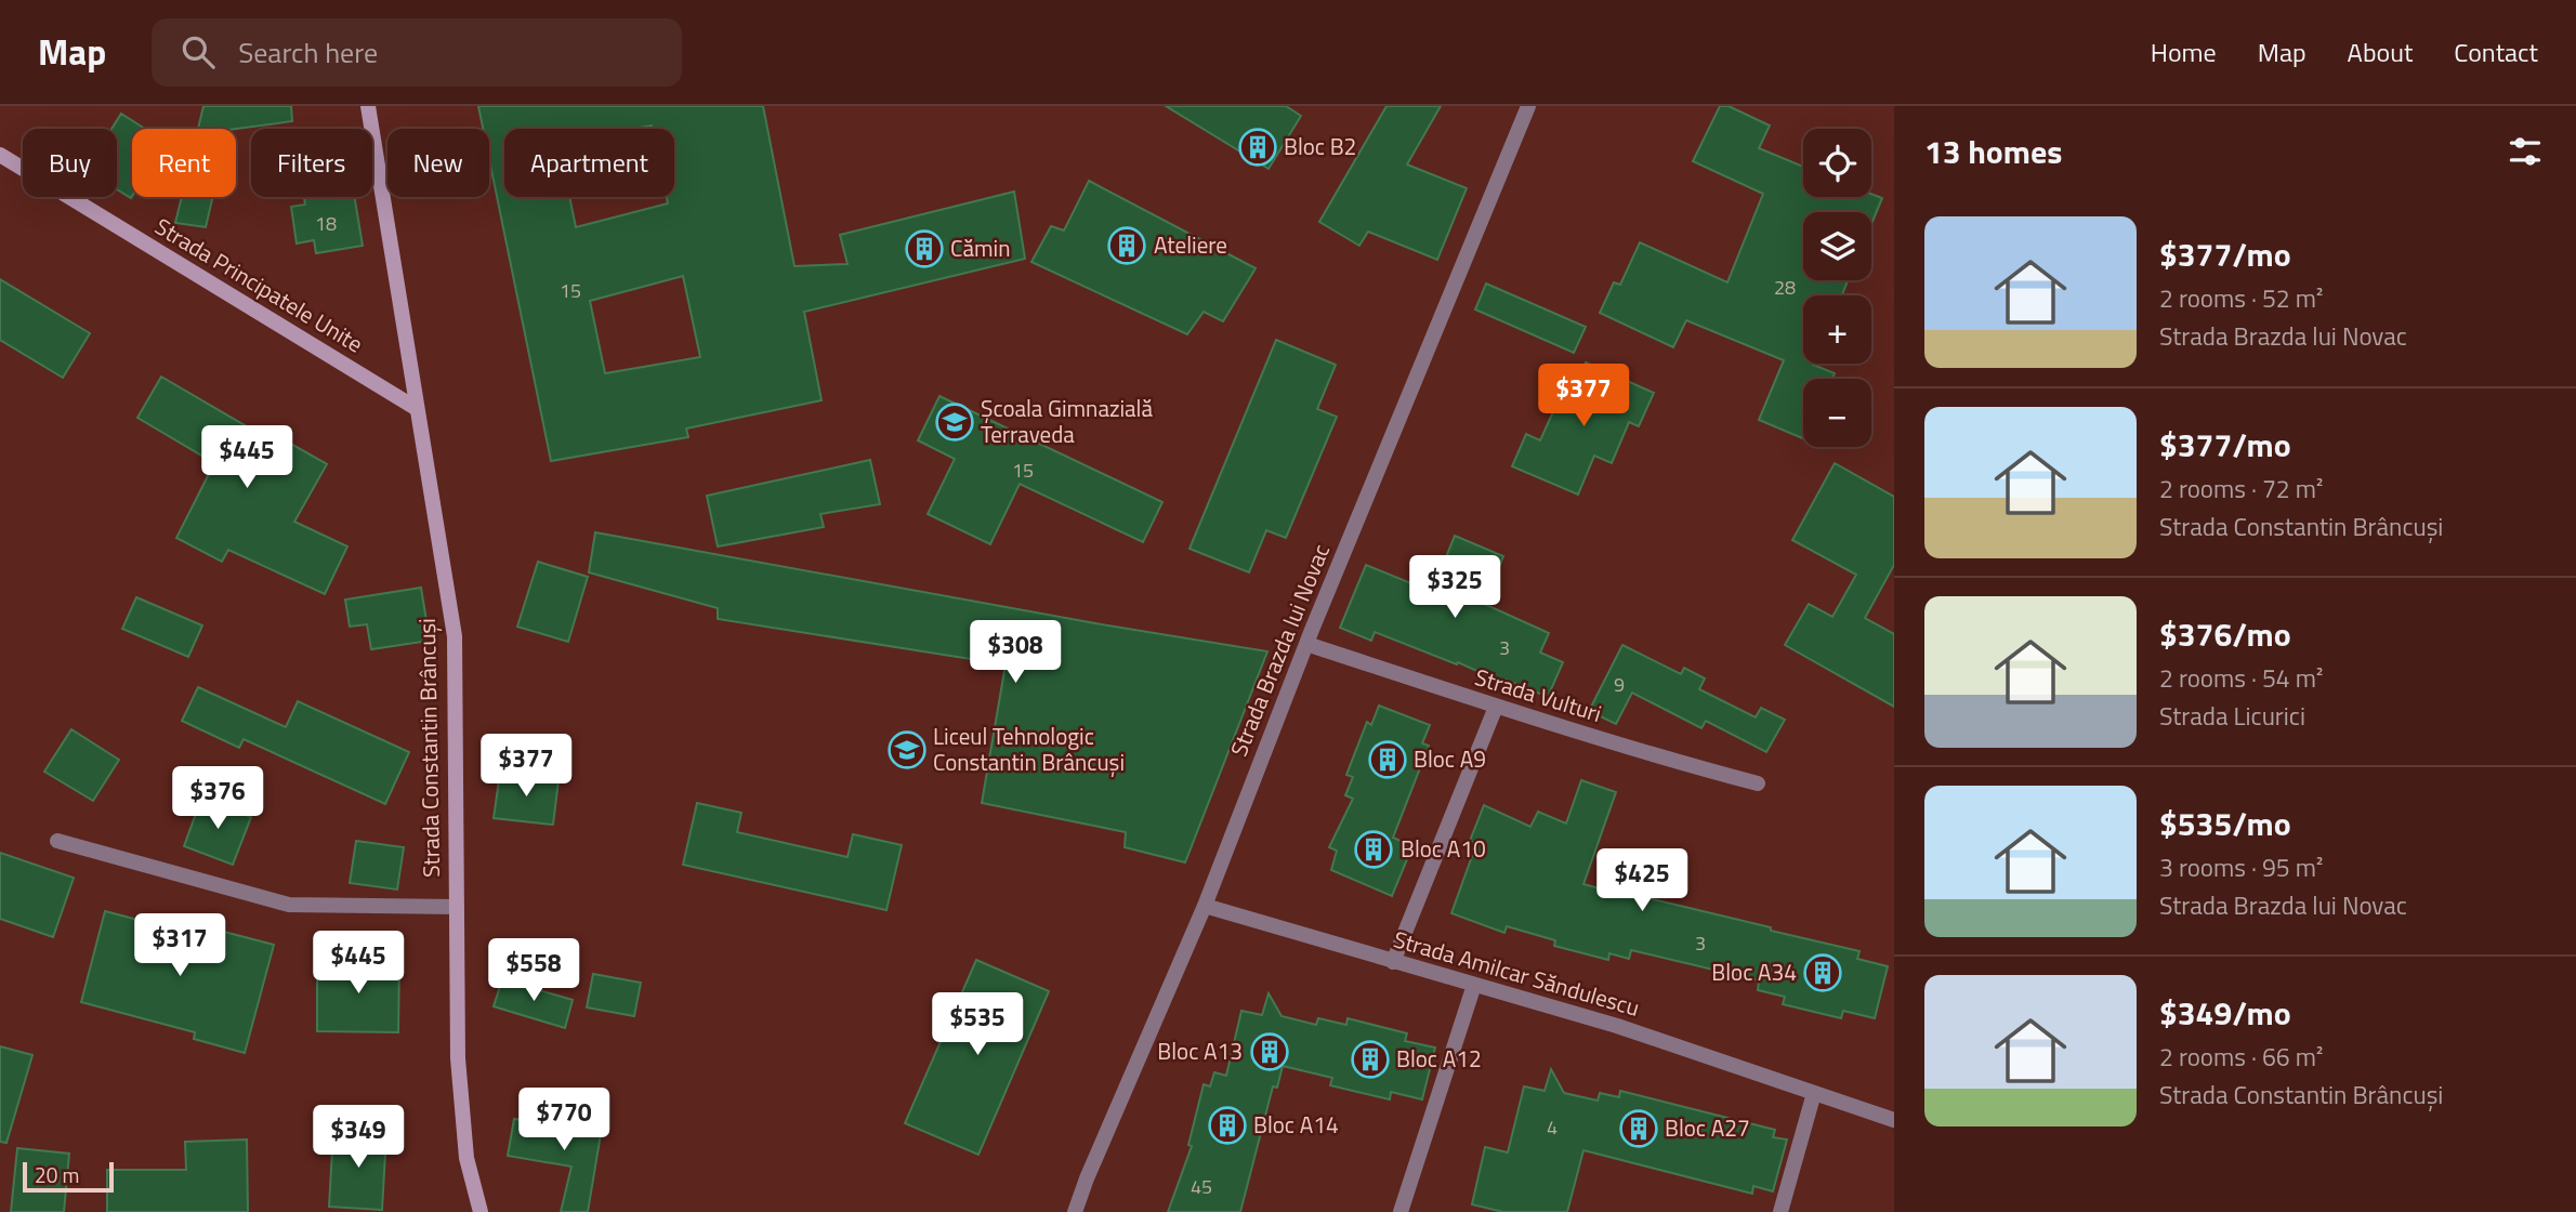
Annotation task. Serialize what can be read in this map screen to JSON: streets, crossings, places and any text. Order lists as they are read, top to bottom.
{
  "streets": {
    "street": [
      "Strada Principatele Unite",
      "Strada Brazda lui Novac",
      "Strada Vulturi",
      "Strada Constantin Brâncuși",
      "Strada Amilcar Săndulescu"
    ]
  },
  "crossings": [
    ["Strada Principatele Unite", "Strada Constantin Brâncuși"],
    ["Strada Brazda lui Novac", "Strada Vulturi"],
    ["Strada Brazda lui Novac", "Strada Amilcar Săndulescu"]
  ],
  "places": {
    "building": [
      "Bloc B2",
      "Ateliere",
      "Cămin",
      "Bloc A9",
      "Bloc A10",
      "Bloc A34",
      "Bloc A13",
      "Bloc A12",
      "Bloc A14",
      "Bloc A27"
    ],
    "school or university": ["Școala Gimnazială Terraveda", "Liceul Tehnologic Constantin Brâncuși"]
  },
  "house_numbers": [
    "18",
    "28",
    "15",
    "15",
    "3",
    "9",
    "3",
    "4",
    "45"
  ],
  "scale_bar": "20 m",
  "page": {
    "header": "Map",
    "search": "Search here",
    "nav": [
      "Home",
      "Map",
      "About",
      "Contact"
    ],
    "heading": "13 homes",
    "map_buttons": ["+", "−"],
    "chip": [
      "Buy",
      "Rent",
      "Filters",
      "New",
      "Apartment"
    ],
    "list": [
      {
        "name": "$377/mo",
        "note": "2 rooms · 52 m² · Strada Brazda lui Novac"
      },
      {
        "name": "$377/mo",
        "note": "2 rooms · 72 m² · Strada Constantin Brâncuși"
      },
      {
        "name": "$376/mo",
        "note": "2 rooms · 54 m² · Strada Licurici"
      },
      {
        "name": "$535/mo",
        "note": "3 rooms · 95 m² · Strada Brazda lui Novac"
      },
      {
        "name": "$349/mo",
        "note": "2 rooms · 66 m² · Strada Constantin Brâncuși"
      }
    ],
    "price": [
      "$377",
      "$445",
      "$325",
      "$308",
      "$377",
      "$376",
      "$425",
      "$317",
      "$445",
      "$558",
      "$535",
      "$770",
      "$349"
    ],
    "scale": "20 m"
  }
}
